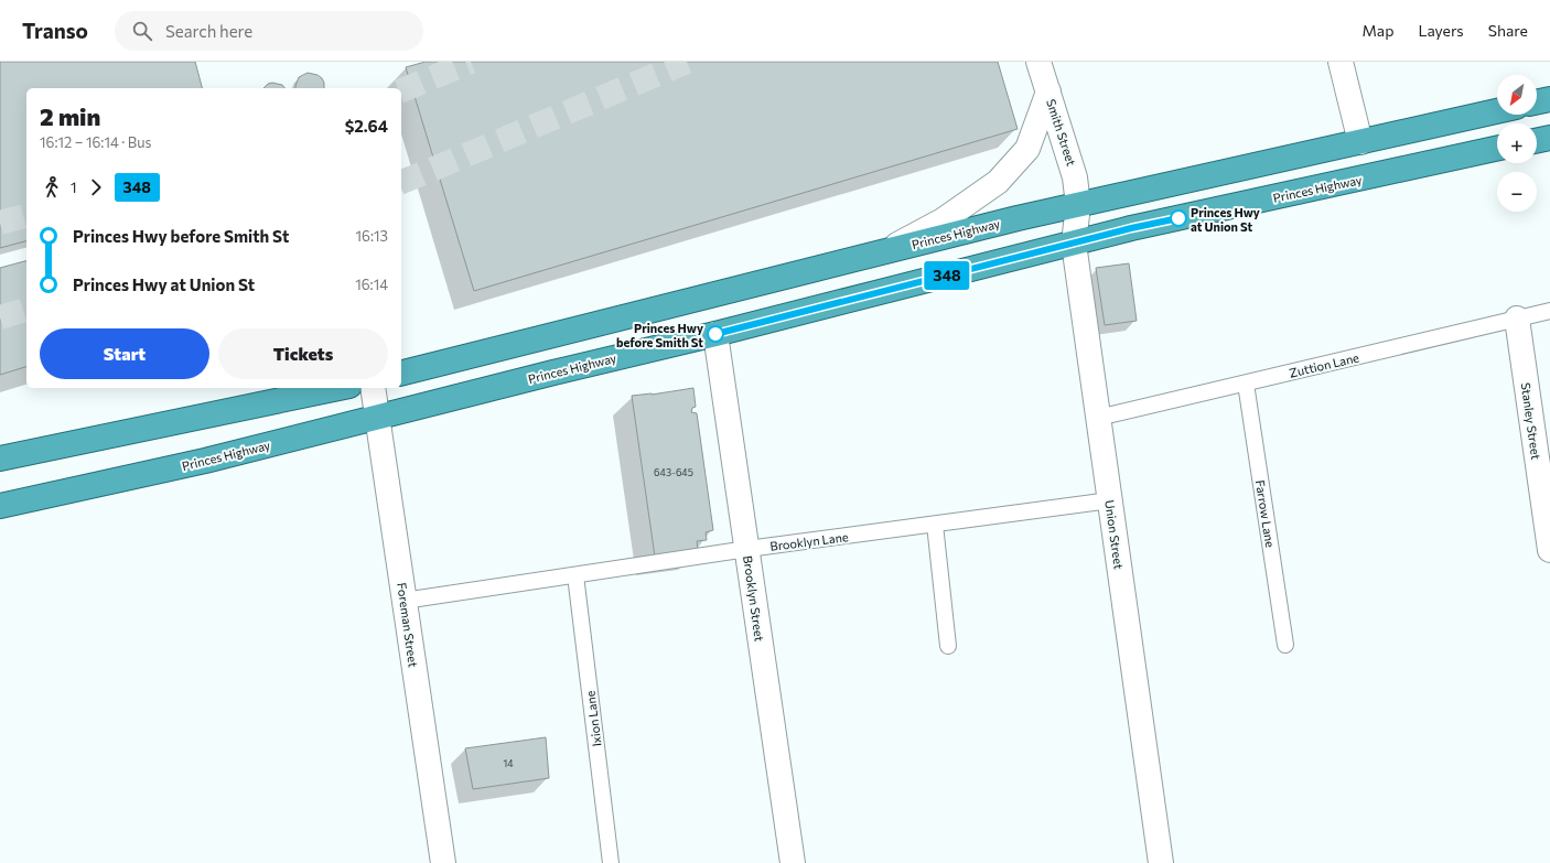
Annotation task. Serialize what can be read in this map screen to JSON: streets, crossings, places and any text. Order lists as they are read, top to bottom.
{
  "streets": {
    "highway": ["Princes Highway"],
    "street": [
      "Smith Street",
      "Stanley Street",
      "Union Street",
      "Brooklyn Street",
      "Foreman Street"
    ],
    "lane": [
      "Zuttion Lane",
      "Farrow Lane",
      "Brooklyn Lane",
      "Ixion Lane"
    ]
  },
  "crossings": [
    ["Smith Street", "Princes Highway"],
    ["Smith Street", "Union Street"],
    ["Princes Highway", "Union Street"],
    ["Princes Highway", "Brooklyn Street"],
    ["Princes Highway", "Foreman Street"],
    ["Zuttion Lane", "Stanley Street"],
    ["Zuttion Lane", "Farrow Lane"],
    ["Zuttion Lane", "Union Street"],
    ["Union Street", "Brooklyn Lane"],
    ["Brooklyn Lane", "Brooklyn Street"],
    ["Brooklyn Lane", "Foreman Street"],
    ["Brooklyn Lane", "Ixion Lane"]
  ],
  "places": ["Princes Hwy at Union St", "Princes Hwy before Smith St"],
  "lines": ["bus line 348"],
  "house_numbers": ["643-645", "14"],
  "north": "bottom left",
  "page": {
    "header": "Transo",
    "search": "Search here",
    "nav": ["Map", "Layers", "Share"],
    "on_map": "348",
    "map_buttons": ["+", "−"],
    "heading": ["2 min", "16:12 – 16:14 · Bus", "$2.64"],
    "legs": ["1", "348"],
    "list": [
      {
        "name": "Princes Hwy before Smith St",
        "value": "16:13"
      },
      {
        "name": "Princes Hwy at Union St",
        "value": "16:14"
      }
    ],
    "buttons": ["Start", "Tickets"]
  }
}
